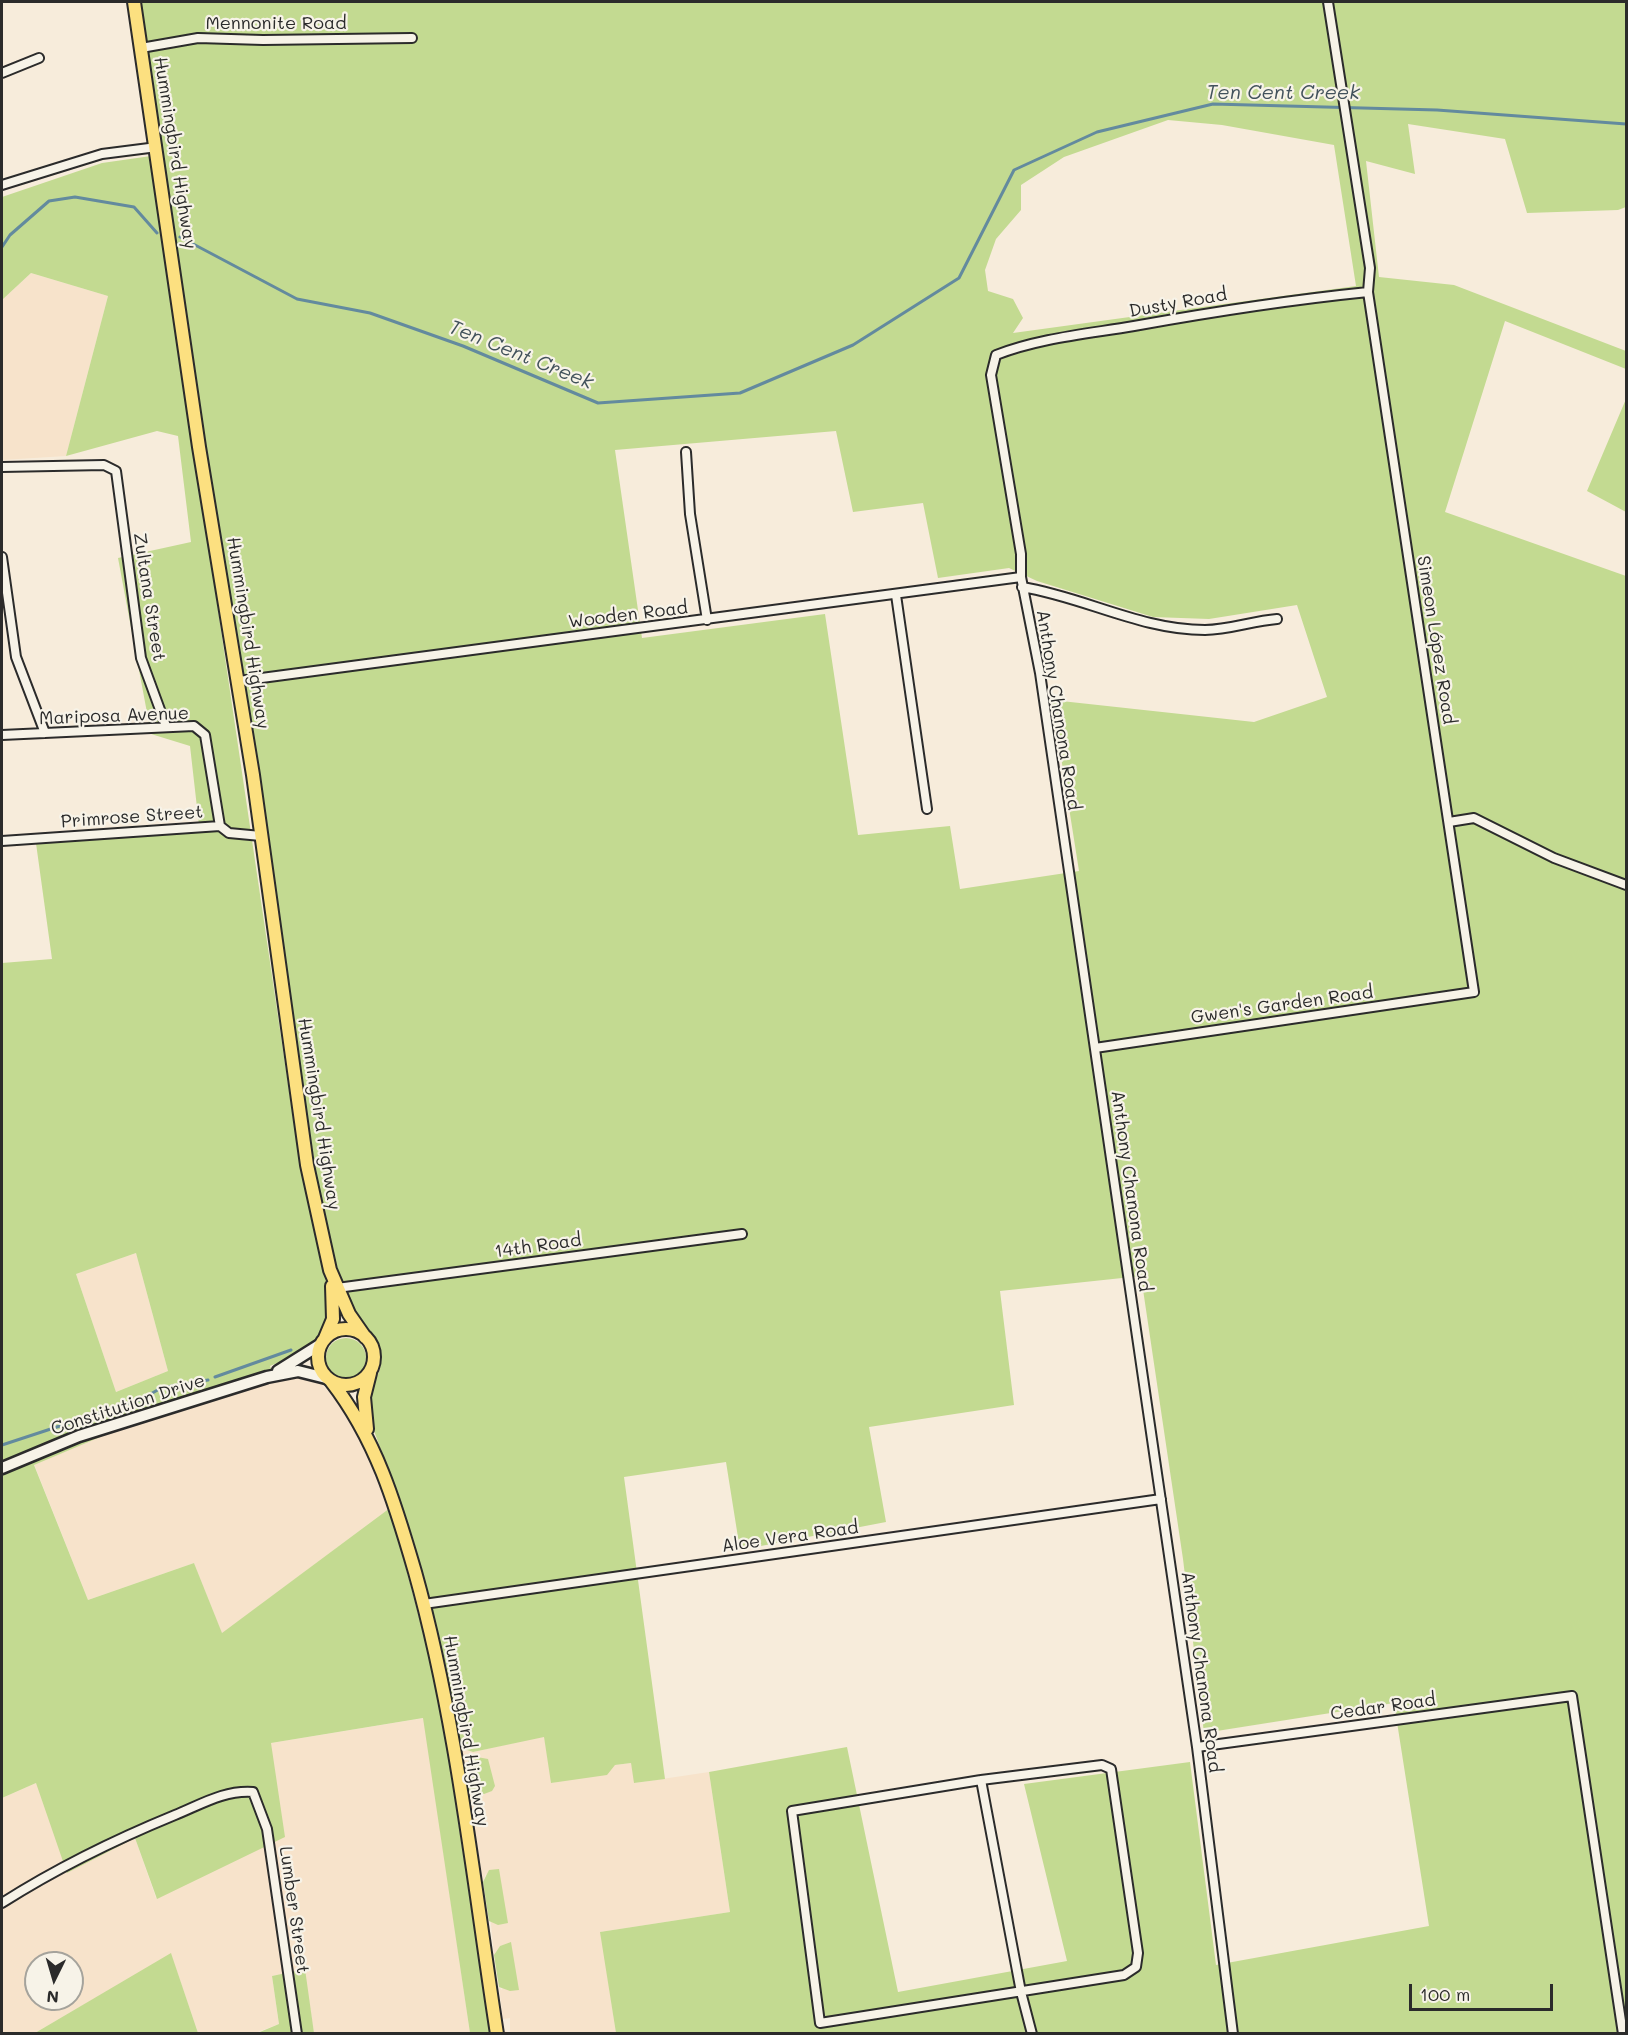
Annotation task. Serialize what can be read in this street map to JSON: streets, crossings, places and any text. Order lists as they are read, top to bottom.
{
  "streets": {
    "main road": ["Hummingbird Highway", "Constitution Drive"],
    "street": [
      "Mennonite Road",
      "Dusty Road",
      "Zultana Street",
      "Wooden Road",
      "Simeon López Road",
      "Anthony Chanona Road",
      "Mariposa Avenue",
      "Primrose Street",
      "Gwen's Garden Road",
      "14th Road",
      "Aloe Vera Road",
      "Cedar Road",
      "Lumber Street"
    ]
  },
  "crossings": [
    ["Mennonite Road", "Hummingbird Highway"],
    ["Hummingbird Highway", "Wooden Road"],
    ["Hummingbird Highway", "Primrose Street"],
    ["Hummingbird Highway", "14th Road"],
    ["Hummingbird Highway", "Constitution Drive"],
    ["Hummingbird Highway", "Aloe Vera Road"],
    ["Dusty Road", "Simeon López Road"],
    ["Dusty Road", "Anthony Chanona Road"],
    ["Zultana Street", "Mariposa Avenue"],
    ["Wooden Road", "Anthony Chanona Road"],
    ["Simeon López Road", "Gwen's Garden Road"],
    ["Anthony Chanona Road", "Gwen's Garden Road"],
    ["Anthony Chanona Road", "Aloe Vera Road"],
    ["Anthony Chanona Road", "Cedar Road"],
    ["Mariposa Avenue", "Primrose Street"]
  ],
  "water": ["Ten Cent Creek"],
  "scale_bar": "100 m",
  "north": "bottom"
}
